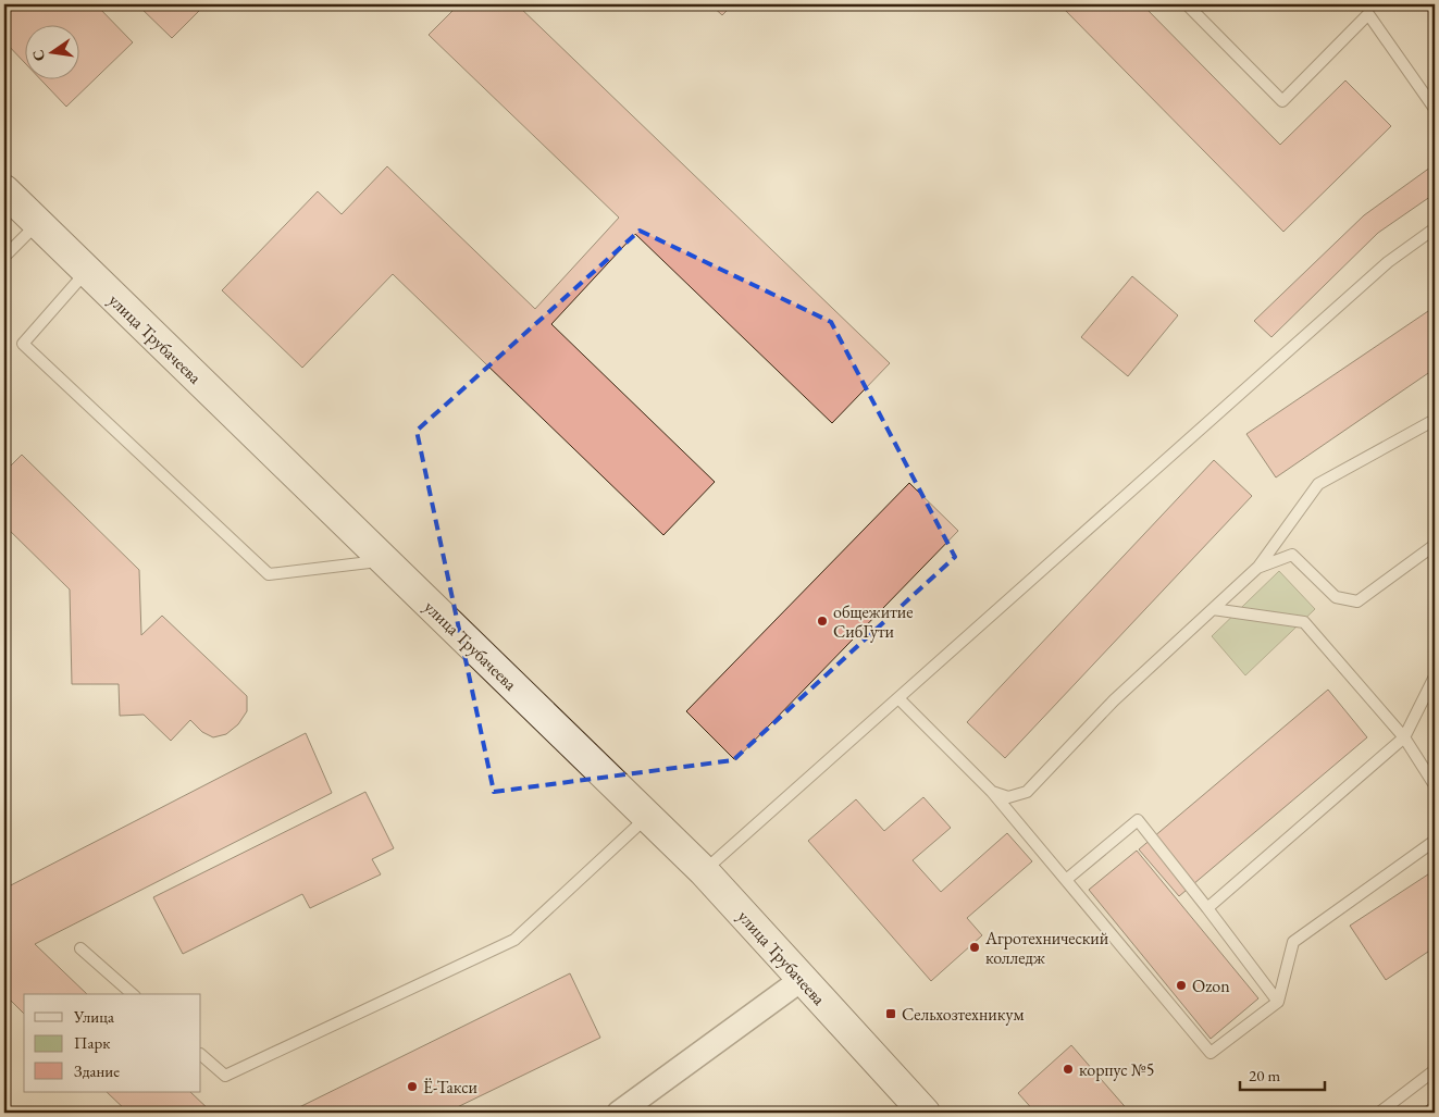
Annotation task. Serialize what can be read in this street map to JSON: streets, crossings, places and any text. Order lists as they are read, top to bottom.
{
  "streets": {
    "main road": ["улица Трубачеева"]
  },
  "places": {
    "other": [
      "общежитие СибГути",
      "Агротехнический колледж",
      "Ozon",
      "корпус №5",
      "Ё-Такси"
    ],
    "transit": ["Сельхозтехникум"]
  },
  "legend": ["Улица", "Парк", "Здание"],
  "scale_bar": "20 m",
  "north": "left"
}
